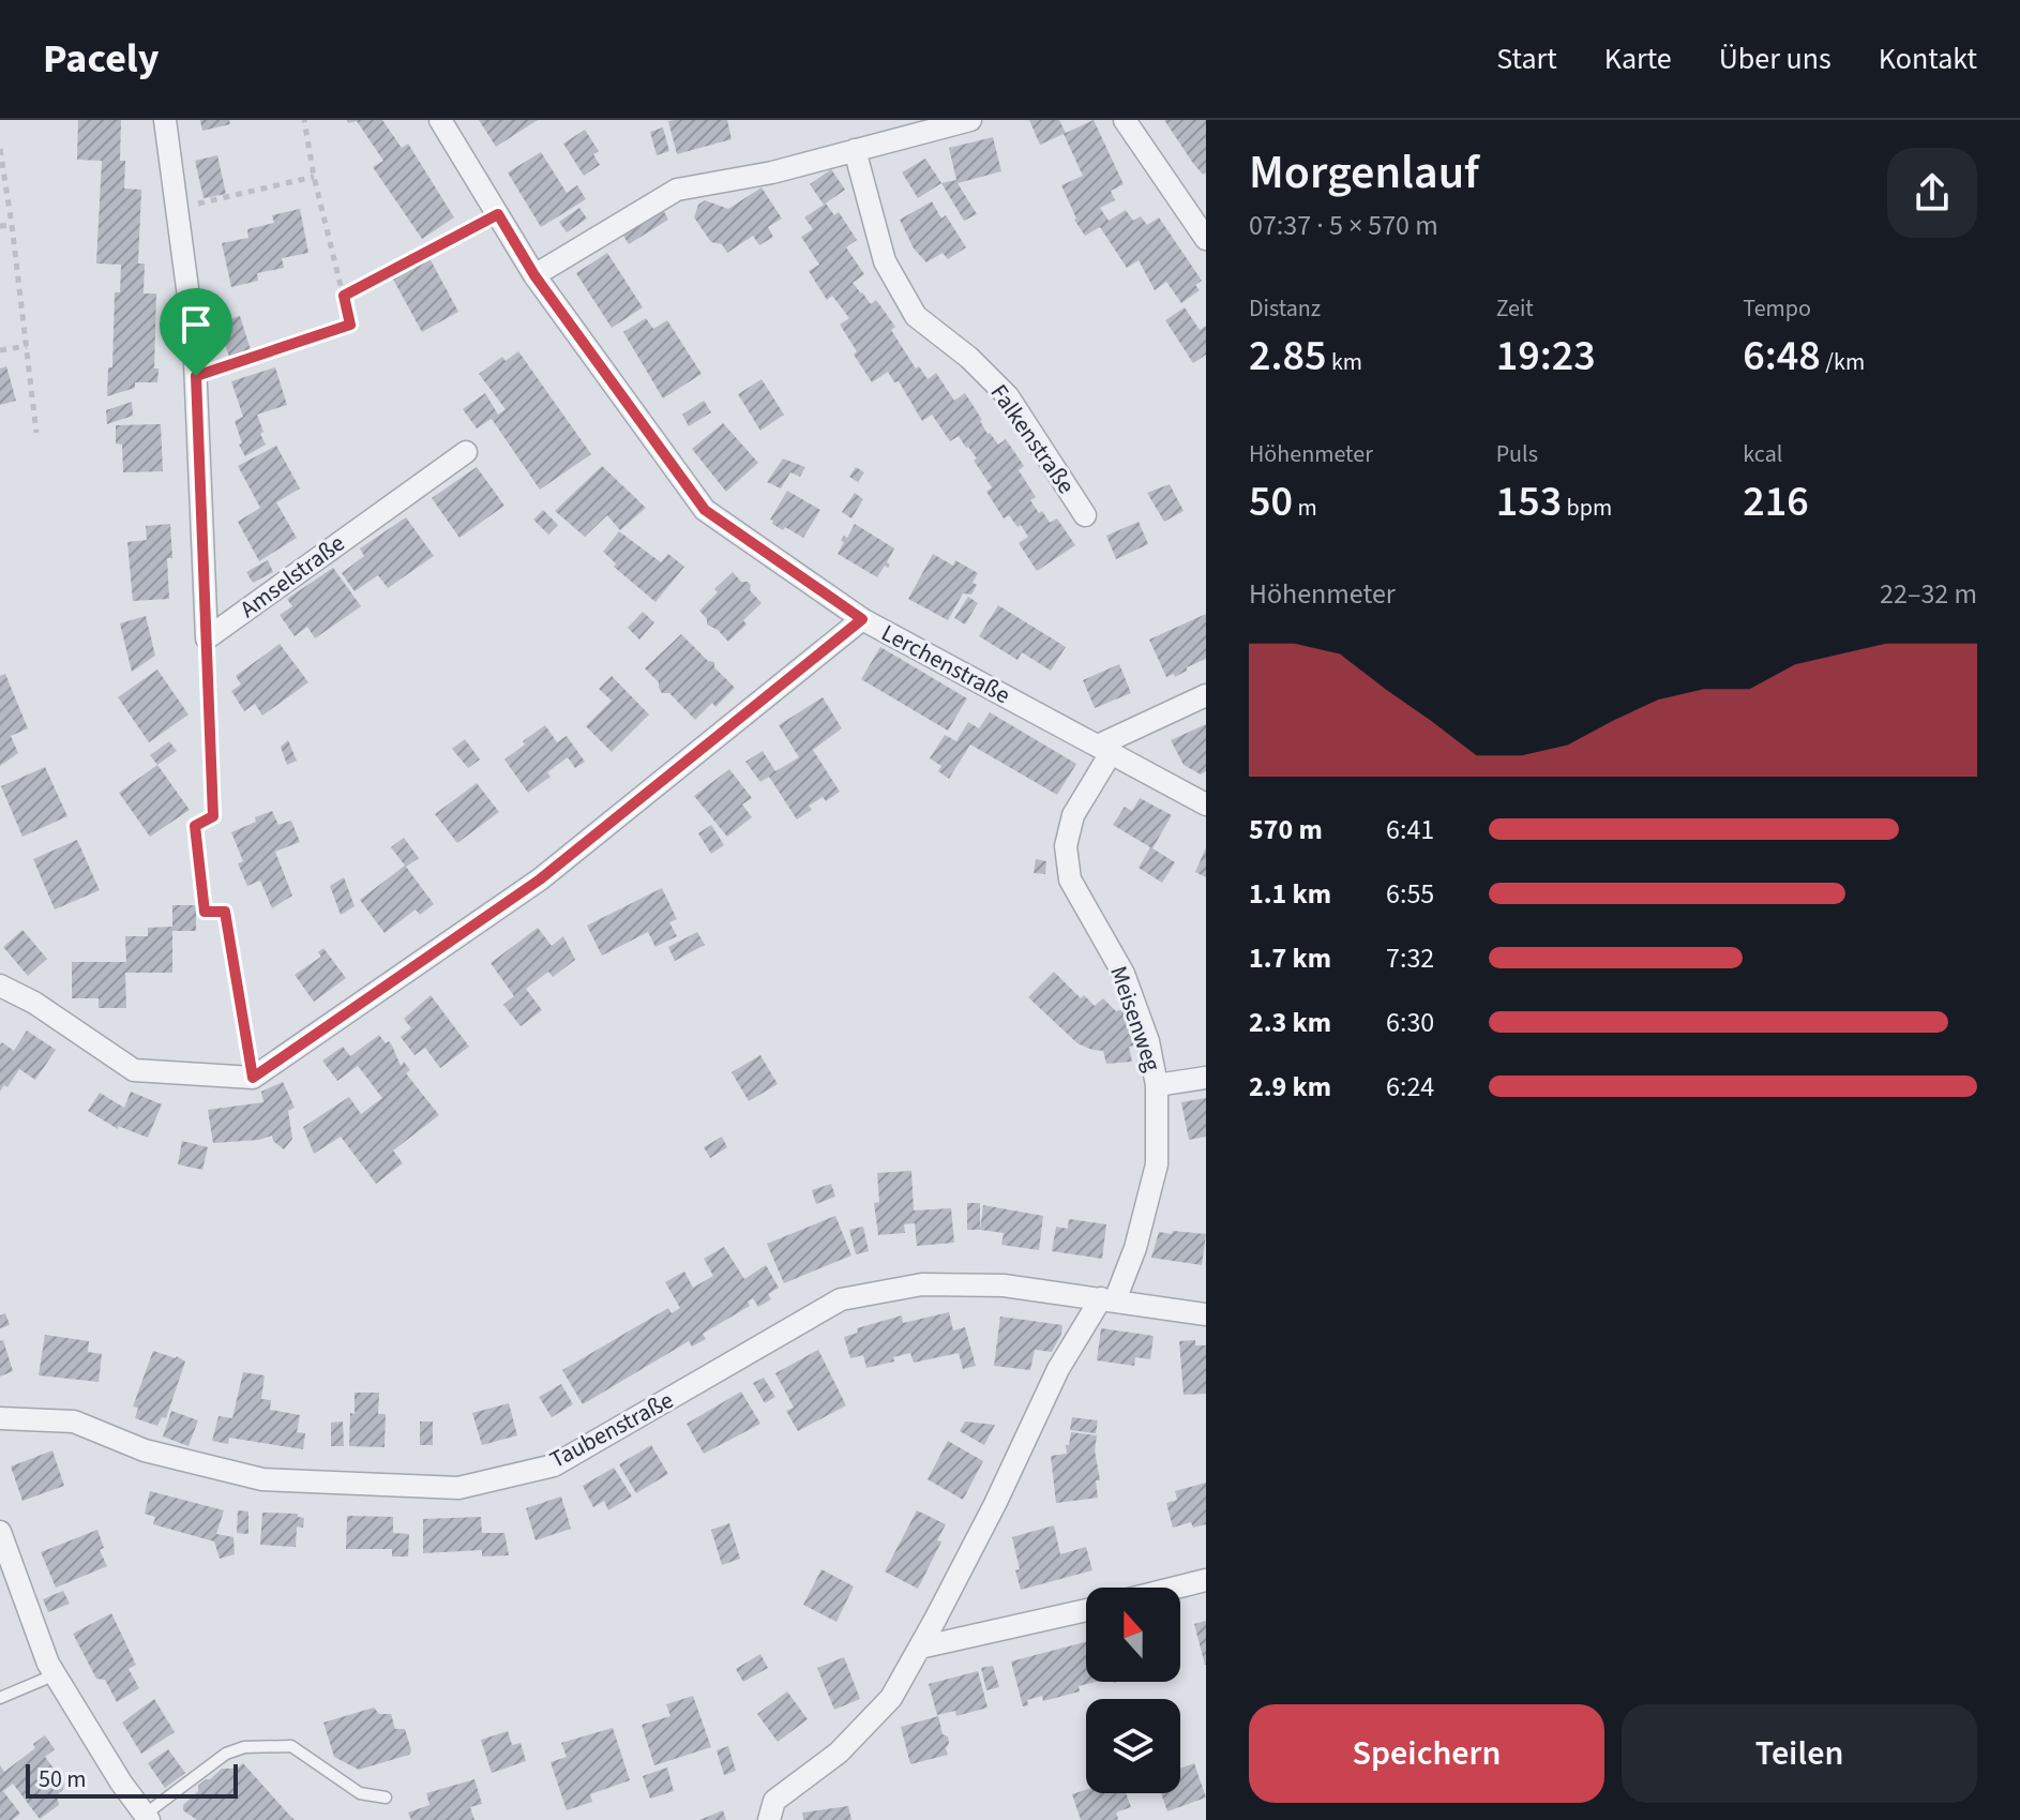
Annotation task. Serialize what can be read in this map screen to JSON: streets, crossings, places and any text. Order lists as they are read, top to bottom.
{
  "streets": {
    "street": [
      "Falkenstraße",
      "Amselstraße",
      "Lerchenstraße",
      "Meisenweg",
      "Taubenstraße"
    ]
  },
  "crossings": [
    ["Lerchenstraße", "Meisenweg"],
    ["Meisenweg", "Taubenstraße"]
  ],
  "scale_bar": "50 m",
  "north": "top",
  "page": {
    "header": "Pacely",
    "nav": [
      "Start",
      "Karte",
      "Über uns",
      "Kontakt"
    ],
    "heading": ["Morgenlauf", "07:37 · 5 × 570 m"],
    "stats": [
      ["Distanz", "2.85 km"],
      ["Zeit", "19:23"],
      ["Tempo", "6:48 /km"],
      ["Höhenmeter", "50 m"],
      ["Puls", "153 bpm"],
      ["kcal", "216"]
    ],
    "chart": ["Höhenmeter", "22–32 m"],
    "list": [
      {
        "name": "570 m",
        "note": "6:41"
      },
      {
        "name": "1.1 km",
        "note": "6:55"
      },
      {
        "name": "1.7 km",
        "note": "7:32"
      },
      {
        "name": "2.3 km",
        "note": "6:30"
      },
      {
        "name": "2.9 km",
        "note": "6:24"
      }
    ],
    "buttons": ["Speichern", "Teilen"],
    "scale": "50 m"
  }
}
